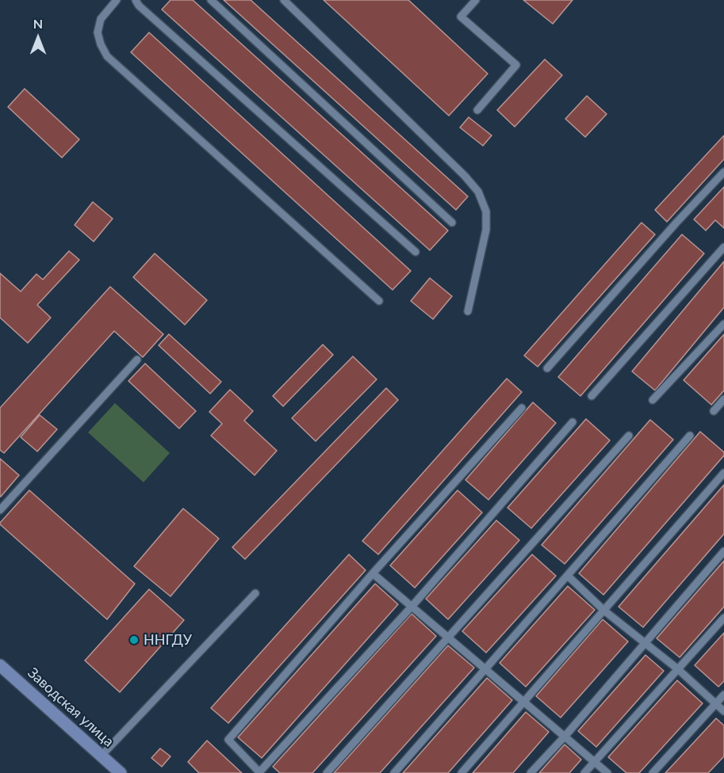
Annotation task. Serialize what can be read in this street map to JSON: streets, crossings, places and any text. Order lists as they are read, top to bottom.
{
  "streets": {
    "street": ["Заводская улица"]
  },
  "places": ["ННГДУ"],
  "north": "top"
}
